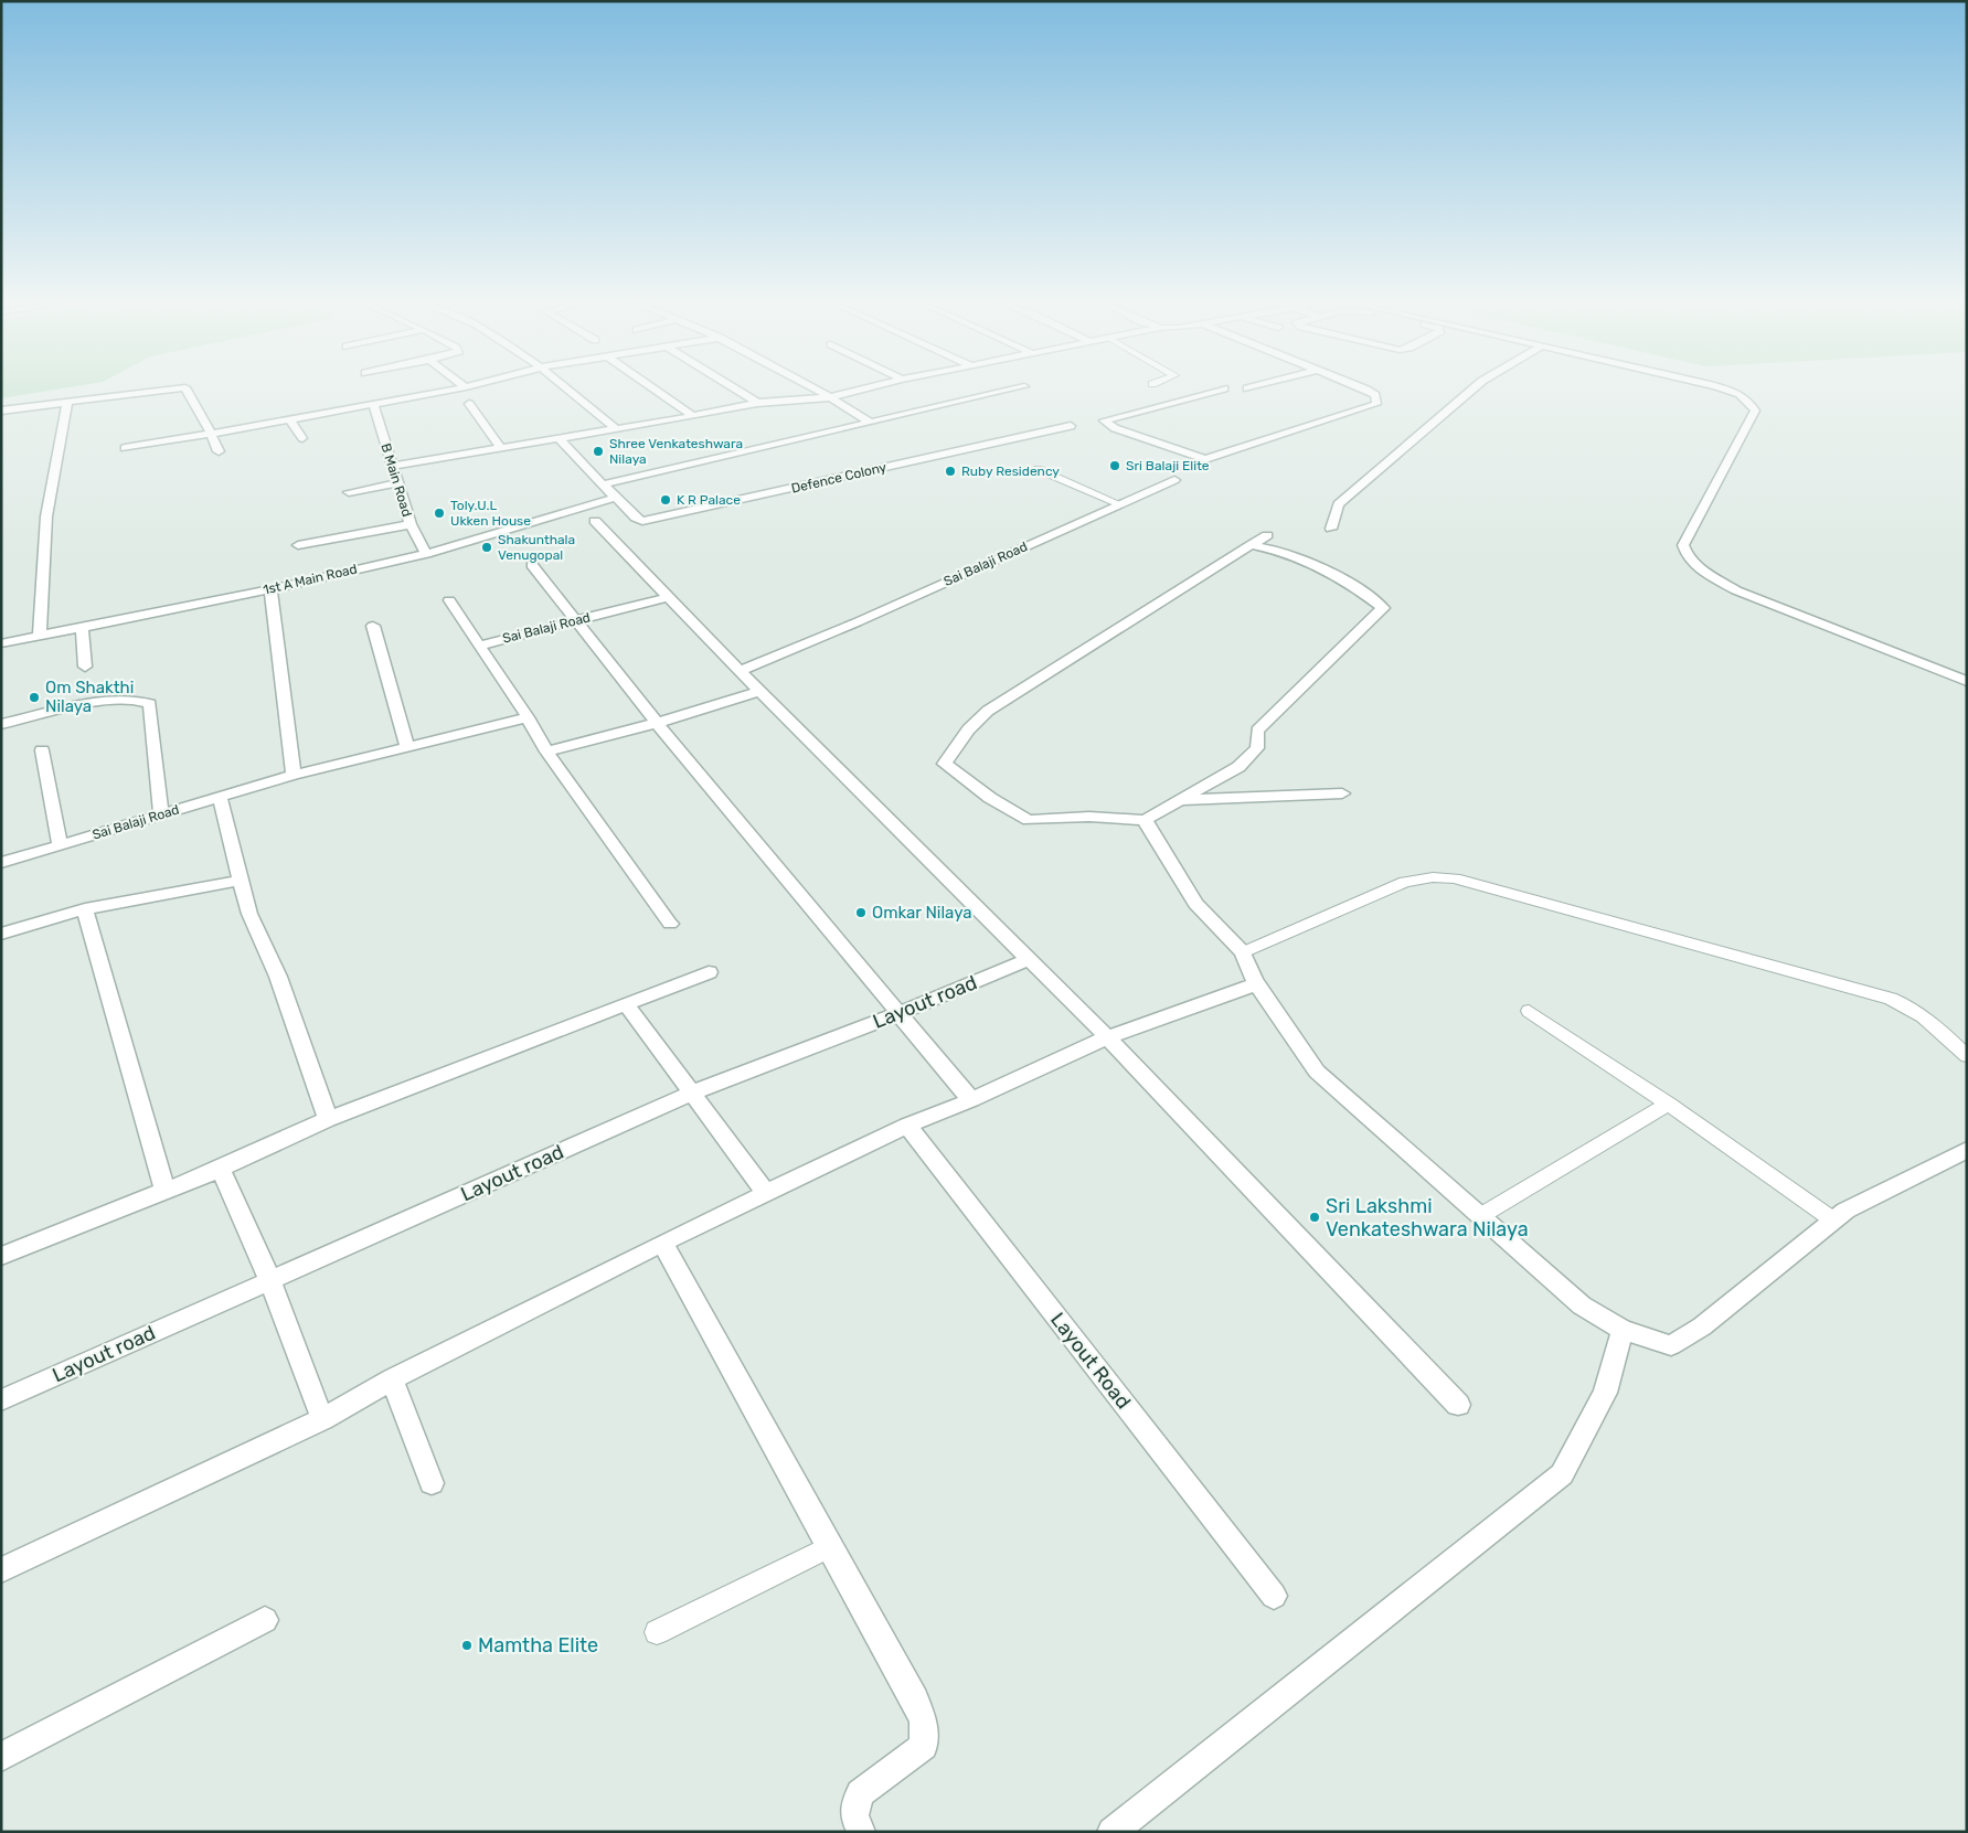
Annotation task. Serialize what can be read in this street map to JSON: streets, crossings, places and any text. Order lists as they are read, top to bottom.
{
  "streets": {
    "street": [
      "Defence Colony",
      "B Main Road",
      "Sai Balaji Road",
      "1st A Main Road",
      "Layout road",
      "Layout Road"
    ]
  },
  "crossings": [
    ["Defence Colony", "1st A Main Road"],
    ["B Main Road", "1st A Main Road"]
  ],
  "places": [
    "Shree Venkateshwara Nilaya",
    "Sri Balaji Elite",
    "Ruby Residency",
    "K R Palace",
    "Toly.U.L Ukken House",
    "Shakunthala Venugopal",
    "Om Shakthi Nilaya",
    "Omkar Nilaya",
    "Sri Lakshmi Venkateshwara Nilaya",
    "Mamtha Elite"
  ]
}
